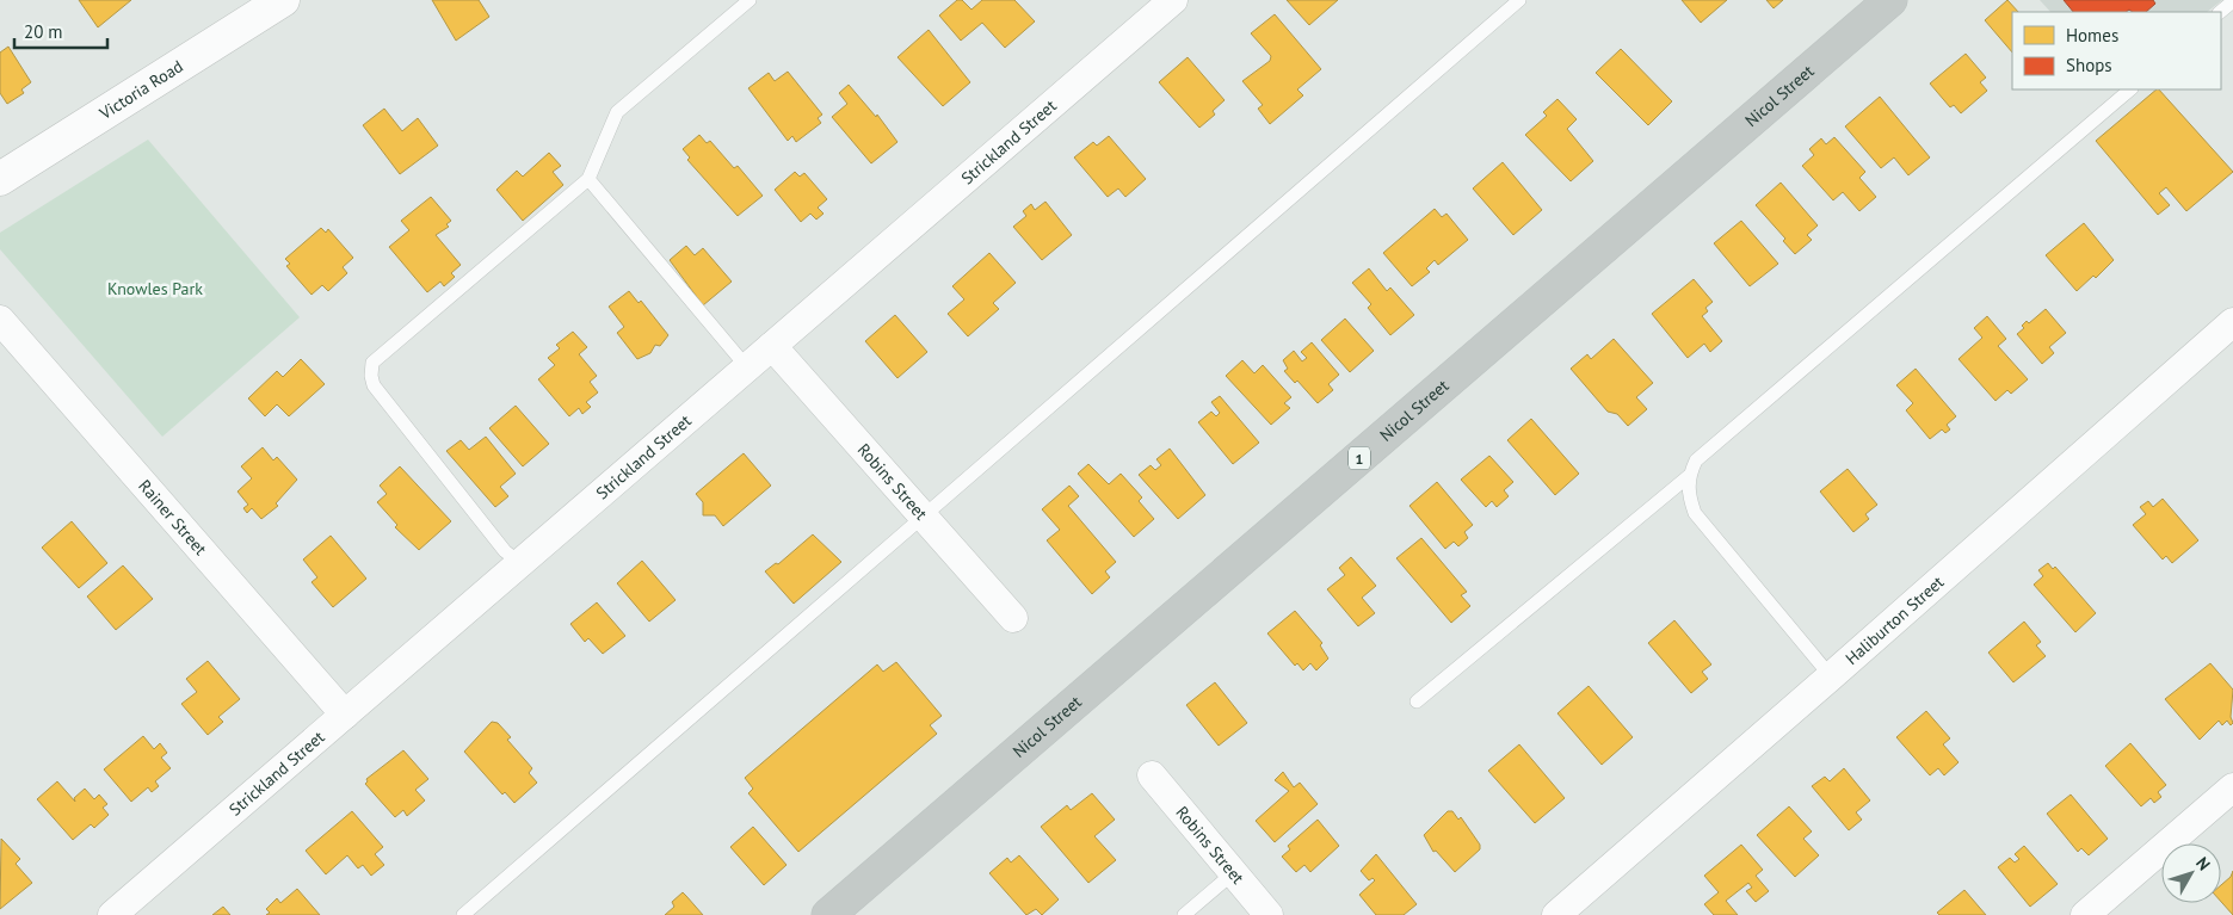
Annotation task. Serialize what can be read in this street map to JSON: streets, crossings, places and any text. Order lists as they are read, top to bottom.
{
  "streets": {
    "highway": ["Nicol Street", "1"],
    "street": [
      "Victoria Road",
      "Strickland Street",
      "Robins Street",
      "Rainer Street",
      "Haliburton Street"
    ]
  },
  "crossings": [
    ["Strickland Street", "Robins Street"],
    ["Strickland Street", "Rainer Street"]
  ],
  "parks": ["Knowles Park"],
  "legend": ["Homes", "Shops"],
  "scale_bar": "20 m",
  "north": "top right"
}
